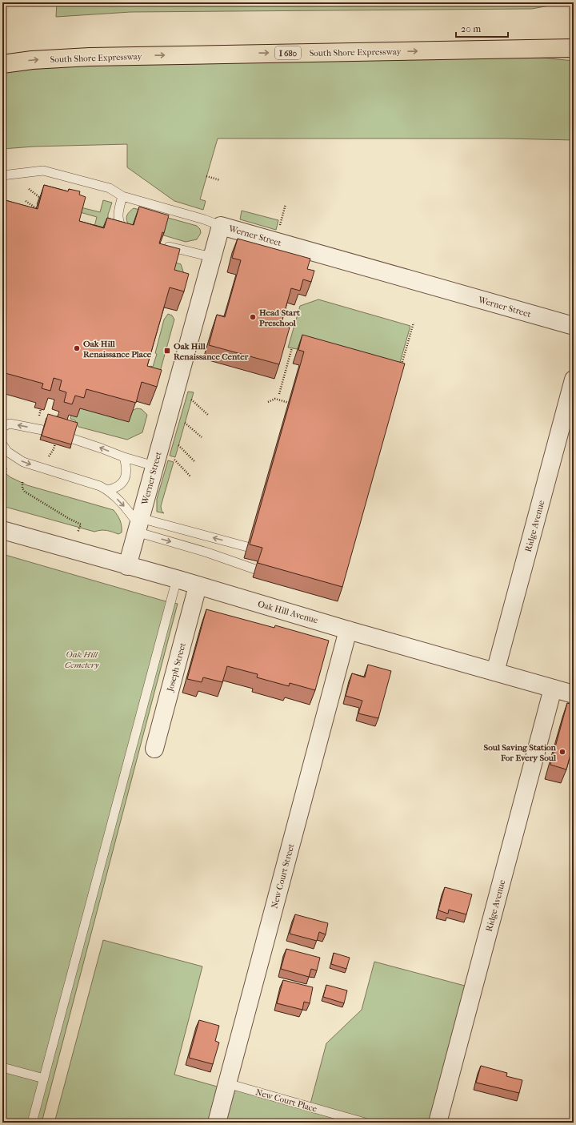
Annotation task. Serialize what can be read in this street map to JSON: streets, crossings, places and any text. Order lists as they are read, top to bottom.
{
  "streets": {
    "highway": ["South Shore Expressway", "I 680"],
    "street": [
      "Werner Street",
      "Ridge Avenue",
      "Oak Hill Avenue",
      "Joseph Street",
      "New Court Street"
    ],
    "lane": ["New Court Place"]
  },
  "crossings": [
    ["Werner Street", "Oak Hill Avenue"],
    ["Ridge Avenue", "Oak Hill Avenue"],
    ["Oak Hill Avenue", "Joseph Street"],
    ["Oak Hill Avenue", "New Court Street"],
    ["New Court Street", "New Court Place"]
  ],
  "one_way": ["South Shore Expressway"],
  "parks": ["Oak Hill Cemetery"],
  "places": {
    "other": ["Head Start Preschool", "Oak Hill Renaissance Place", "Soul Saving Station For Every Soul"],
    "transit": ["Oak Hill Renaissance Center"]
  },
  "scale_bar": "20 m"
}
